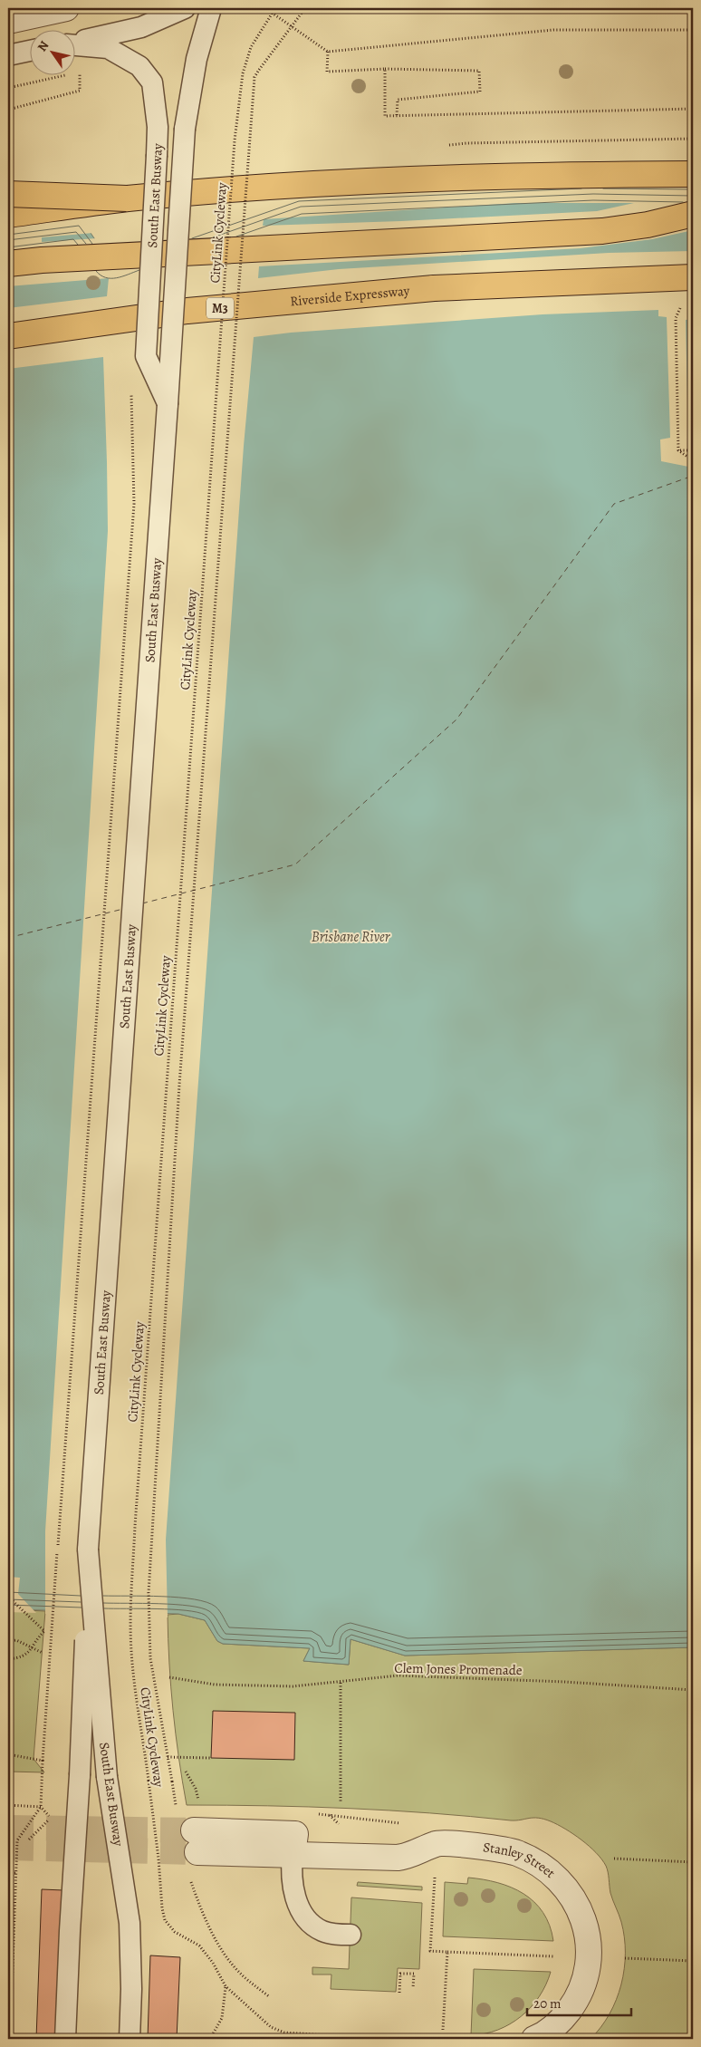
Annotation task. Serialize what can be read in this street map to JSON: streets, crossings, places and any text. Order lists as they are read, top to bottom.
{
  "streets": {
    "highway": ["Riverside Expressway", "M3"],
    "street": ["Stanley Street"],
    "lane": ["South East Busway"],
    "path": ["CityLink Cycleway", "Clem Jones Promenade"]
  },
  "water": ["Brisbane River"],
  "scale_bar": "20 m",
  "north": "top left"
}
